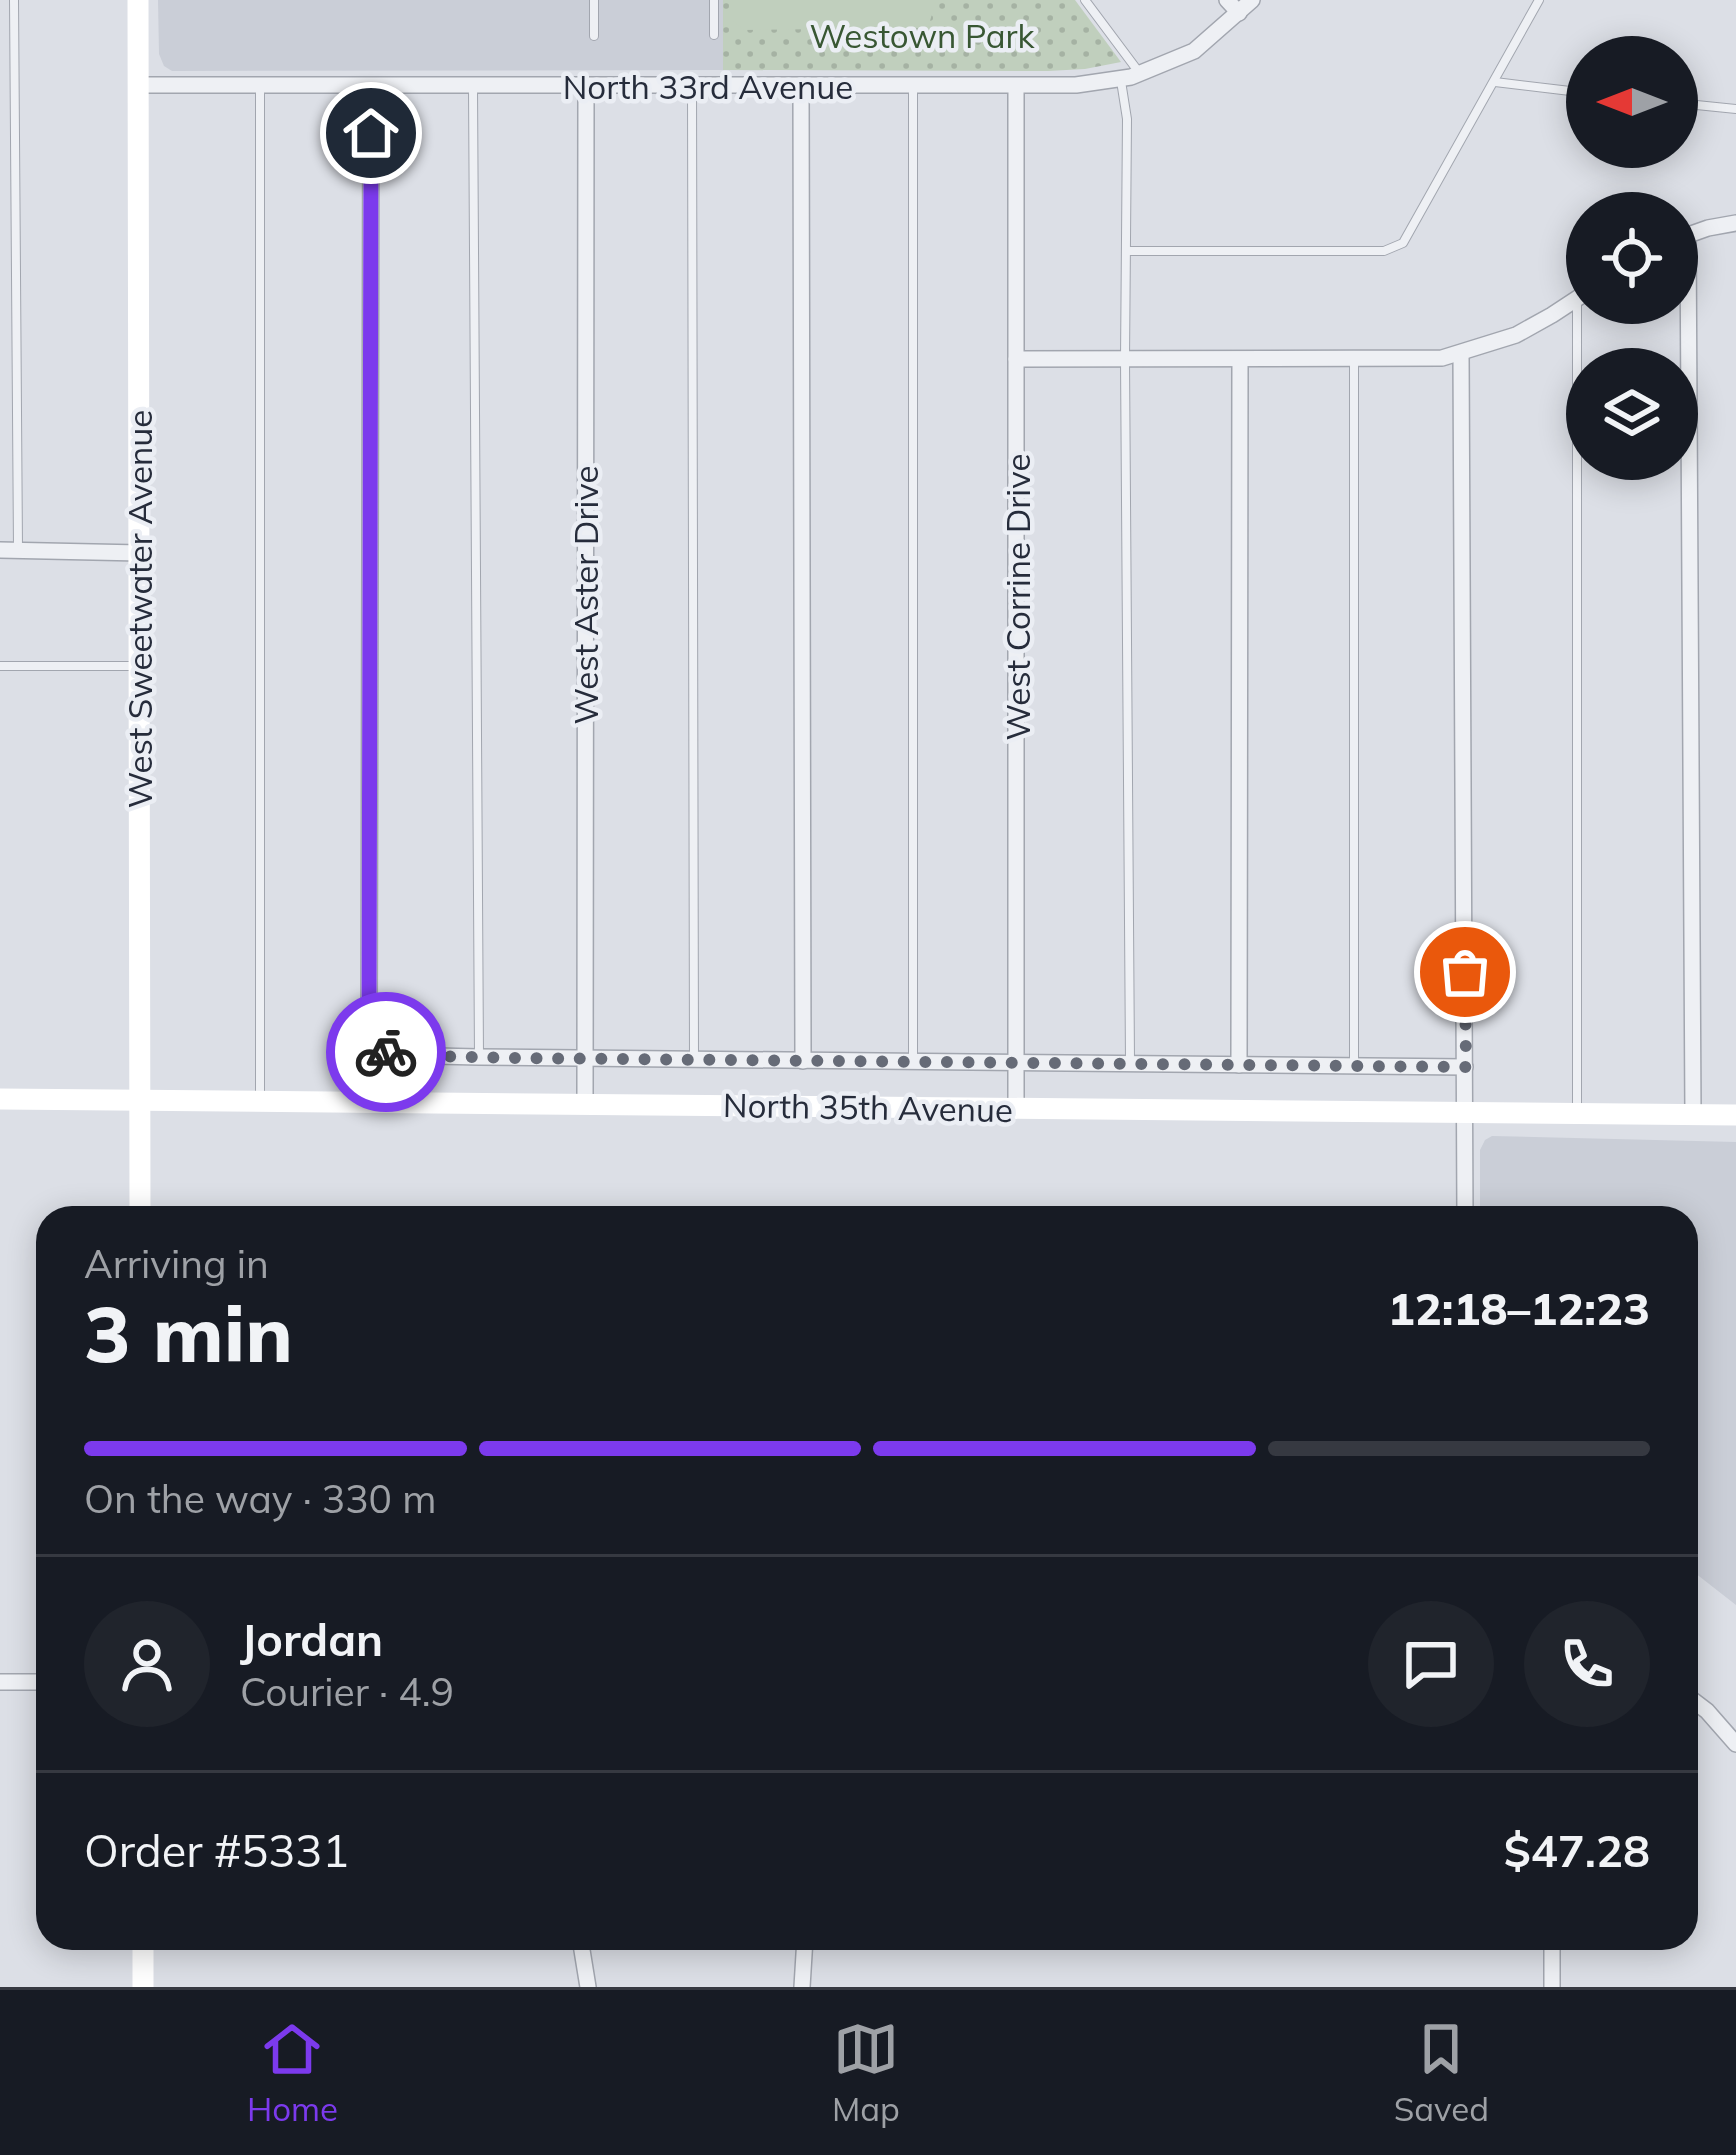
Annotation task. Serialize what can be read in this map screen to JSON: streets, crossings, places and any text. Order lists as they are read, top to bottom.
{
  "streets": {
    "main road": ["West Sweetwater Avenue", "North 35th Avenue"],
    "street": ["North 33rd Avenue", "West Aster Drive", "West Corrine Drive"]
  },
  "crossings": [
    ["North 33rd Avenue", "West Aster Drive"],
    ["North 33rd Avenue", "West Corrine Drive"],
    ["North 33rd Avenue", "West Sweetwater Avenue"],
    ["North 33rd Avenue", "North 35th Avenue"],
    ["West Aster Drive", "North 35th Avenue"],
    ["West Corrine Drive", "North 35th Avenue"],
    ["West Sweetwater Avenue", "North 35th Avenue"]
  ],
  "parks": ["Westown Park"],
  "north": "left",
  "page": {
    "heading": ["3 min", "Arriving in", "12:18–12:23"],
    "panel": [
      "Jordan",
      "Courier · 4.9",
      "Order #5331",
      "$47.28"
    ],
    "bar": "On the way · 330 m",
    "tabs": ["Home", "Map", "Saved"]
  }
}
